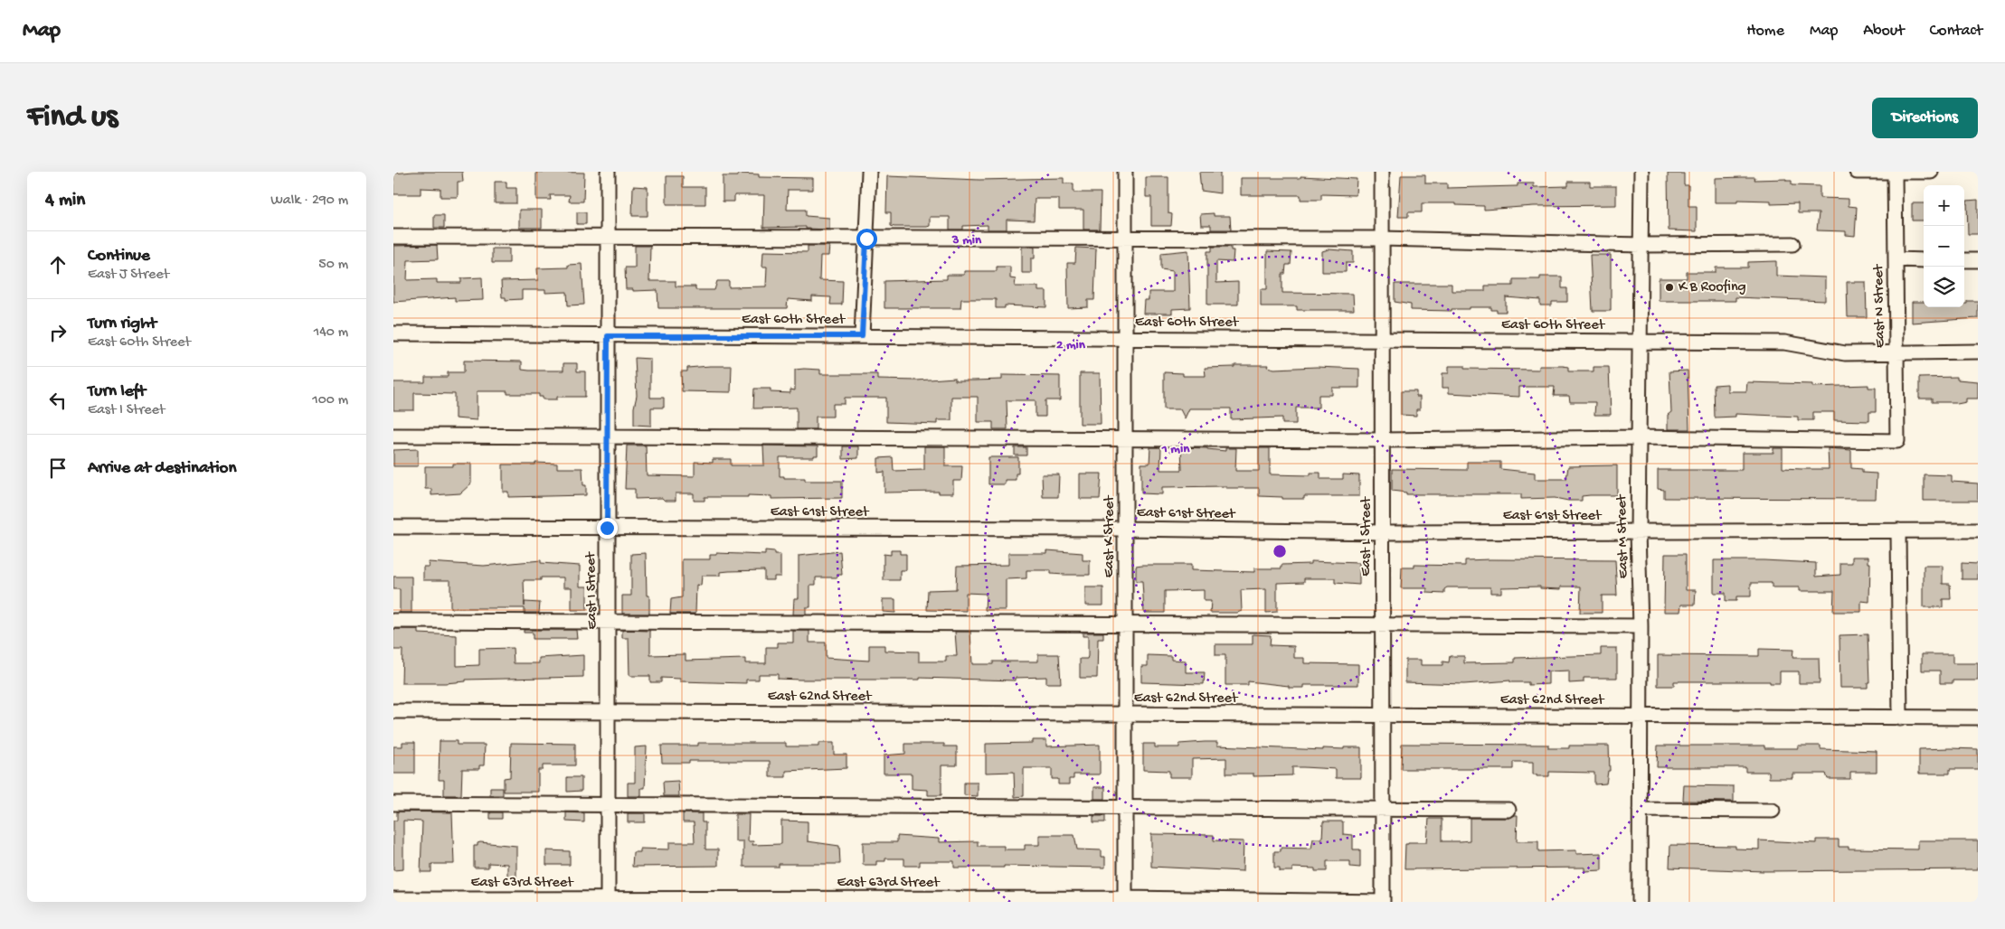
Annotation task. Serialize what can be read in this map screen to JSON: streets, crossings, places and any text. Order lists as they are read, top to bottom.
{
  "streets": {
    "street": [
      "East N Street",
      "East 60th Street",
      "East 61st Street",
      "East K Street",
      "East L Street",
      "East M Street",
      "East I Street",
      "East 62nd Street",
      "East 63rd Street"
    ]
  },
  "crossings": [
    ["East N Street", "East 60th Street"],
    ["East N Street", "East M Street"],
    ["East 60th Street", "East K Street"],
    ["East 60th Street", "East L Street"],
    ["East 60th Street", "East M Street"],
    ["East 60th Street", "East I Street"],
    ["East 61st Street", "East K Street"],
    ["East 61st Street", "East L Street"],
    ["East 61st Street", "East M Street"],
    ["East 61st Street", "East I Street"],
    ["East K Street", "East 62nd Street"],
    ["East K Street", "East 63rd Street"],
    ["East L Street", "East 62nd Street"],
    ["East L Street", "East 63rd Street"],
    ["East M Street", "East 62nd Street"],
    ["East I Street", "East 62nd Street"],
    ["East I Street", "East 63rd Street"]
  ],
  "places": ["K B Roofing"],
  "page": {
    "header": "Map",
    "nav": [
      "Home",
      "Map",
      "About",
      "Contact"
    ],
    "buttons": "Directions",
    "title": "Find us",
    "heading": ["4 min", "Walk · 290 m"],
    "map_buttons": ["+", "−"],
    "list": [
      ["Continue", "East J Street", "50 m"],
      ["Turn right", "East 60th Street", "140 m"],
      ["Turn left", "East I Street", "100 m"],
      "Arrive at destination"
    ]
  },
  "rings": ["3 min", "2 min", "1 min"]
}
